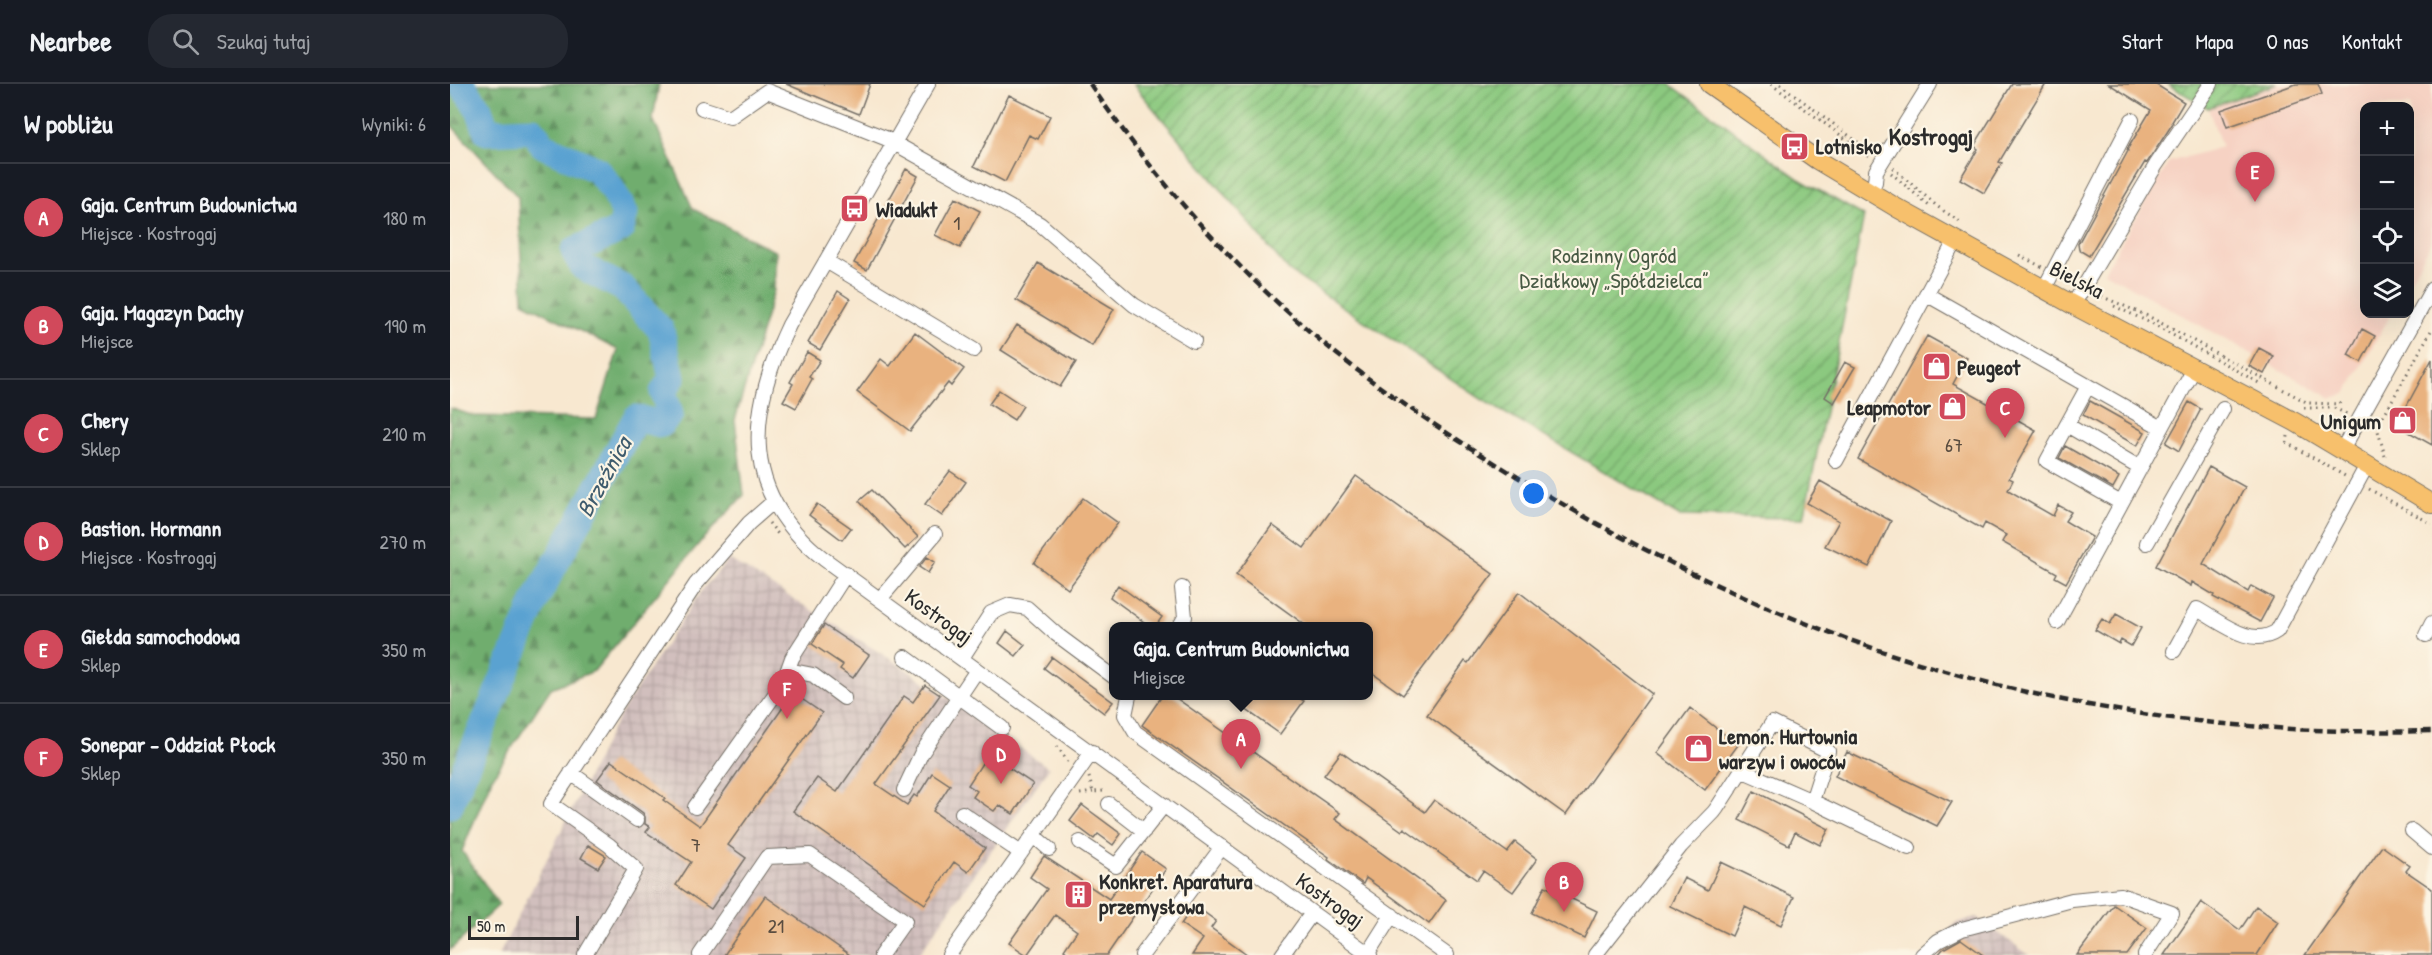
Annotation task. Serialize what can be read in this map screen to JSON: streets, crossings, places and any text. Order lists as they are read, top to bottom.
{
  "streets": {
    "main road": ["Bielska"],
    "street": ["Kostrogaj"]
  },
  "districts": ["Kostrogaj"],
  "water": ["Brzeźnica"],
  "parks": ["Rodzinny Ogród Działkowy „Spółdzielca”"],
  "places": {
    "bus stop": ["Lotnisko", "Wiadukt"],
    "shop": [
      "Peugeot",
      "Leapmotor",
      "Unigum",
      "Lemon. Hurtownia warzyw i owoców"
    ],
    "building": ["Konkret. Aparatura przemysłowa"]
  },
  "house_numbers": [
    "1",
    "67",
    "7",
    "21"
  ],
  "scale_bar": "50 m",
  "page": {
    "header": "Nearbee",
    "search": "Szukaj tutaj",
    "nav": [
      "Start",
      "Mapa",
      "O nas",
      "Kontakt"
    ],
    "heading": ["W pobliżu", "Wyniki: 6"],
    "map_buttons": ["+", "−"],
    "pins": [
      "E",
      "C",
      "F",
      "A",
      "D",
      "B"
    ],
    "list": [
      {
        "mark": "A",
        "name": "Gaja. Centrum Budownictwa",
        "note": "Miejsce · Kostrogaj",
        "value": "180 m"
      },
      {
        "mark": "B",
        "name": "Gaja. Magazyn Dachy",
        "note": "Miejsce",
        "value": "190 m"
      },
      {
        "mark": "C",
        "name": "Chery",
        "note": "Sklep",
        "value": "210 m"
      },
      {
        "mark": "D",
        "name": "Bastion. Hormann",
        "note": "Miejsce · Kostrogaj",
        "value": "270 m"
      },
      {
        "mark": "E",
        "name": "Giełda samochodowa",
        "note": "Sklep",
        "value": "350 m"
      },
      {
        "mark": "F",
        "name": "Sonepar - Oddział Płock",
        "note": "Sklep",
        "value": "350 m"
      }
    ],
    "popup": ["Gaja. Centrum Budownictwa", "Miejsce"],
    "scale": "50 m"
  }
}
